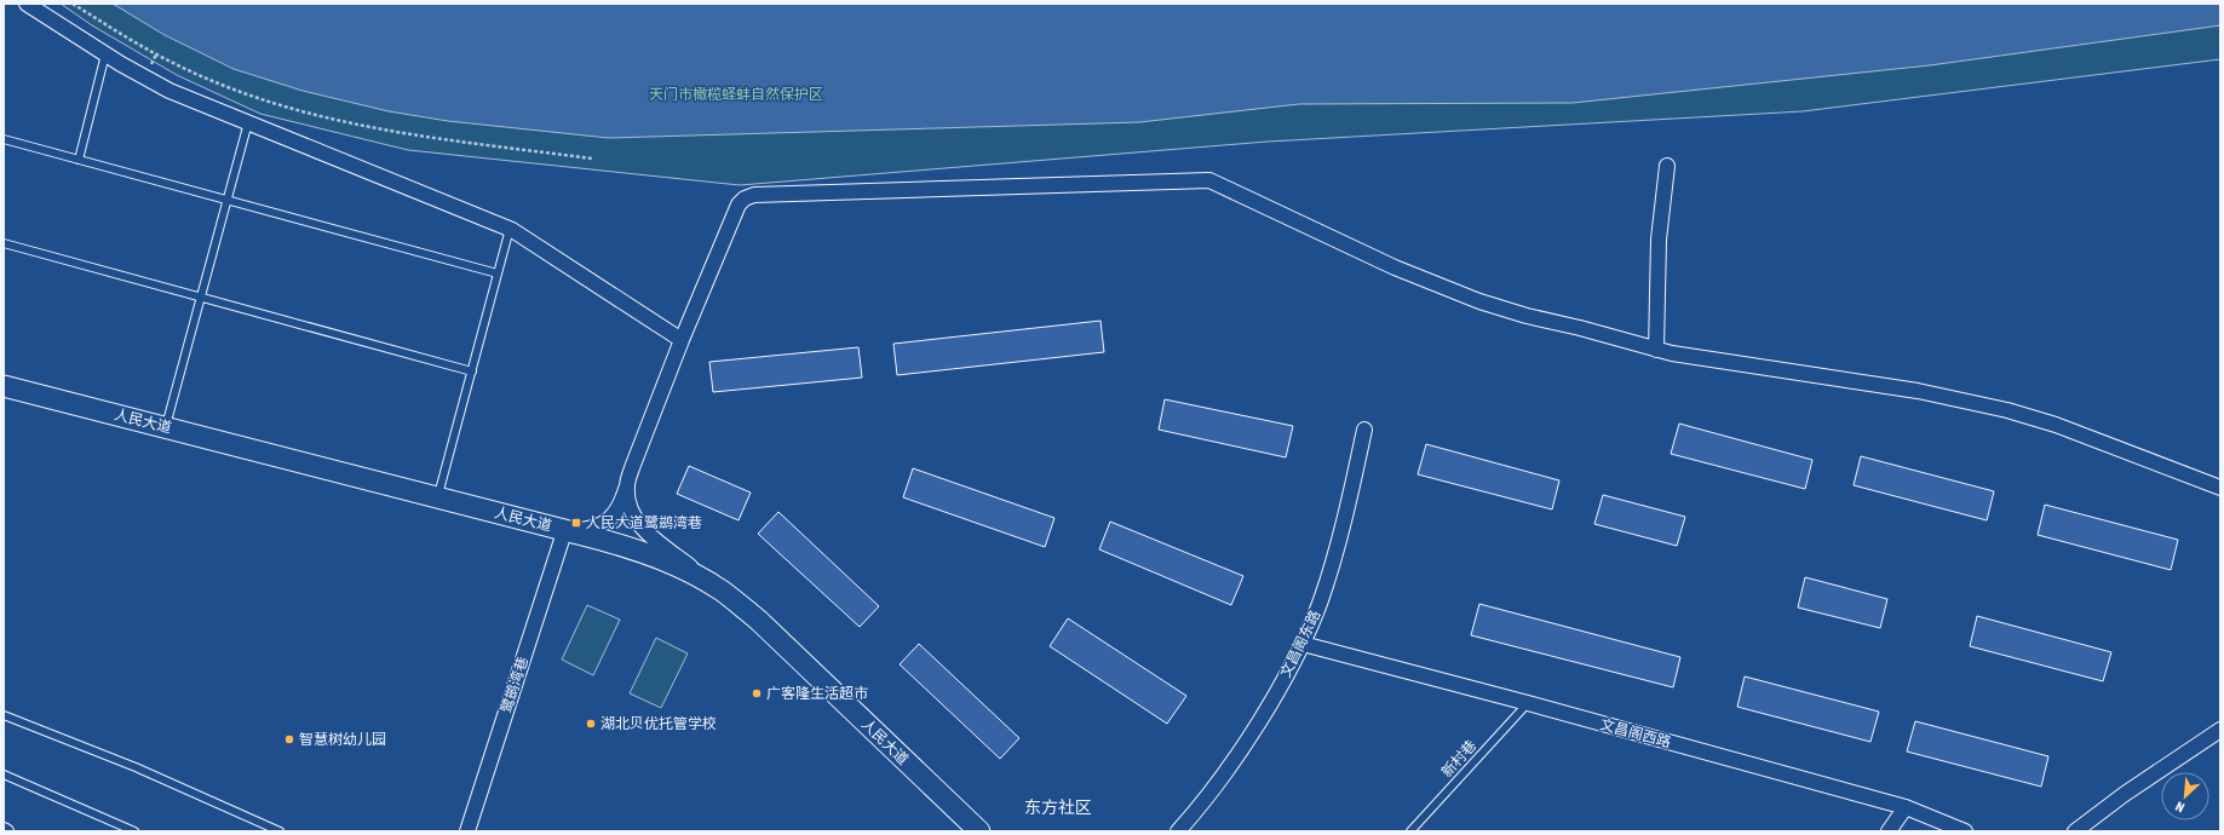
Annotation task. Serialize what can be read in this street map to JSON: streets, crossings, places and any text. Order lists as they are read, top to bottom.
{
  "streets": {
    "main road": ["人民大道"],
    "street": ["文昌阁东路", "鹭鹚湾巷", "文昌阁西路"],
    "lane": ["新村巷"]
  },
  "crossings": [
    ["人民大道", "鹭鹚湾巷"],
    ["文昌阁东路", "文昌阁西路"],
    ["文昌阁西路", "新村巷"]
  ],
  "districts": ["东方社区"],
  "parks": ["天门市橄榄蛏蚌自然保护区"],
  "places": {
    "transit": ["人民大道鹭鹚湾巷"],
    "other": ["广客隆生活超市", "湖北贝优托管学校", "智慧树幼儿园"]
  },
  "north": "bottom left"
}
